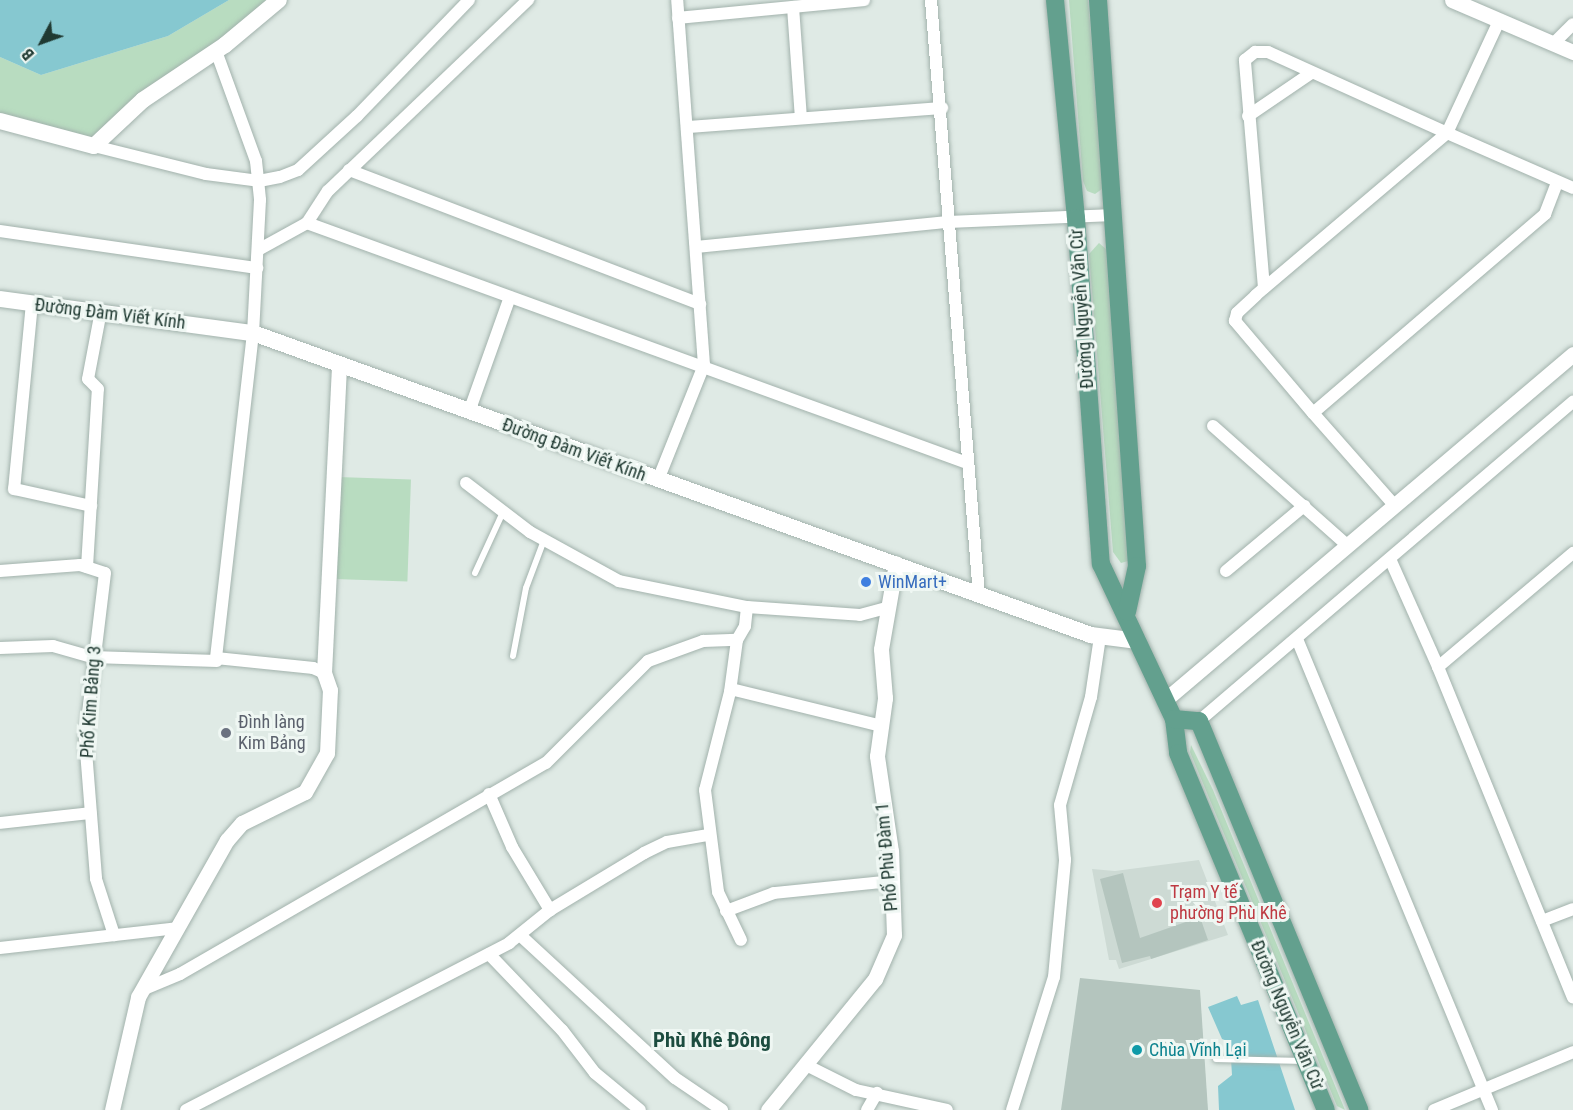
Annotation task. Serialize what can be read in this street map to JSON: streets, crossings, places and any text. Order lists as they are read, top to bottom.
{
  "streets": {
    "main road": ["Đường Nguyễn Văn Cừ", "Đường Đàm Viết Kính"],
    "street": ["Phố Kim Bảng 3", "Phố Phù Đàm 1"]
  },
  "crossings": [
    ["Đường Nguyễn Văn Cừ", "Đường Đàm Viết Kính"],
    ["Đường Đàm Viết Kính", "Phố Phù Đàm 1"]
  ],
  "districts": ["Phù Khê Đông"],
  "places": [
    "WinMart+",
    "Đình làng Kim Bảng",
    "Trạm Y tế phường Phù Khê",
    "Chùa Vĩnh Lại"
  ],
  "north": "bottom left"
}
